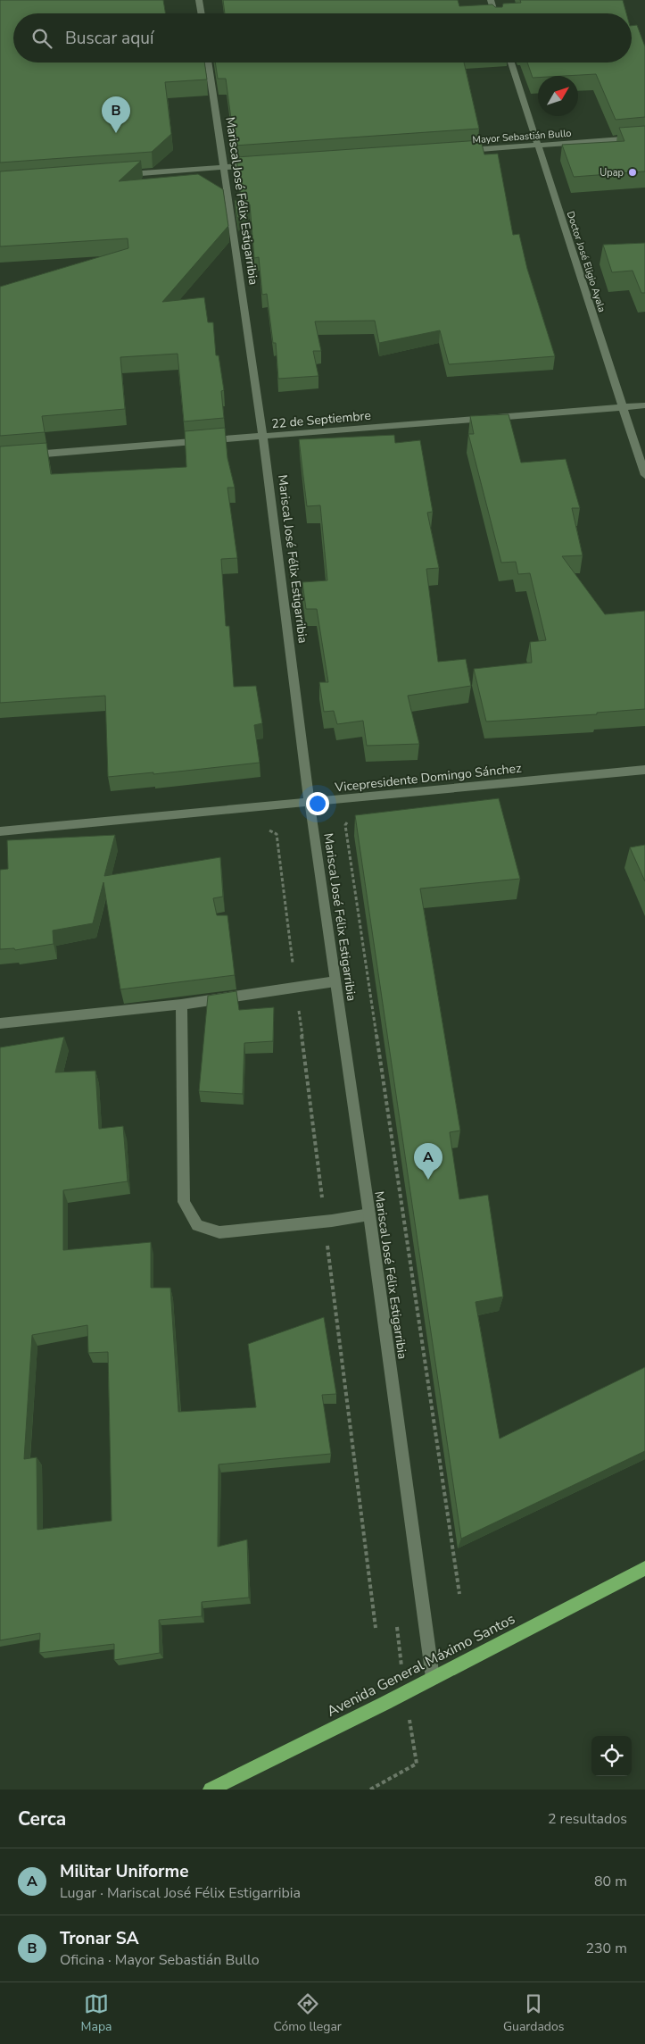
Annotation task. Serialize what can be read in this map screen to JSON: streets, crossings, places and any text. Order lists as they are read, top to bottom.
{
  "streets": {
    "main road": ["Avenida General Máximo Santos"],
    "street": [
      "Mayor Sebastián Bullo",
      "Mariscal José Félix Estigarribia",
      "Doctor José Eligio Ayala",
      "22 de Septiembre",
      "Vicepresidente Domingo Sánchez"
    ]
  },
  "crossings": [
    ["Mayor Sebastián Bullo", "Doctor José Eligio Ayala"],
    ["Mariscal José Félix Estigarribia", "22 de Septiembre"],
    ["Mariscal José Félix Estigarribia", "Vicepresidente Domingo Sánchez"],
    ["Mariscal José Félix Estigarribia", "Avenida General Máximo Santos"],
    ["Doctor José Eligio Ayala", "22 de Septiembre"]
  ],
  "places": ["Upap"],
  "north": "top right",
  "page": {
    "search": "Buscar aquí",
    "pins": ["B", "A"],
    "heading": ["Cerca", "2 resultados"],
    "list": [
      {
        "mark": "A",
        "name": "Militar Uniforme",
        "note": "Lugar · Mariscal José Félix Estigarribia",
        "value": "80 m"
      },
      {
        "mark": "B",
        "name": "Tronar SA",
        "note": "Oficina · Mayor Sebastián Bullo",
        "value": "230 m"
      }
    ],
    "nav": ["Mapa", "Cómo llegar", "Guardados"]
  }
}
